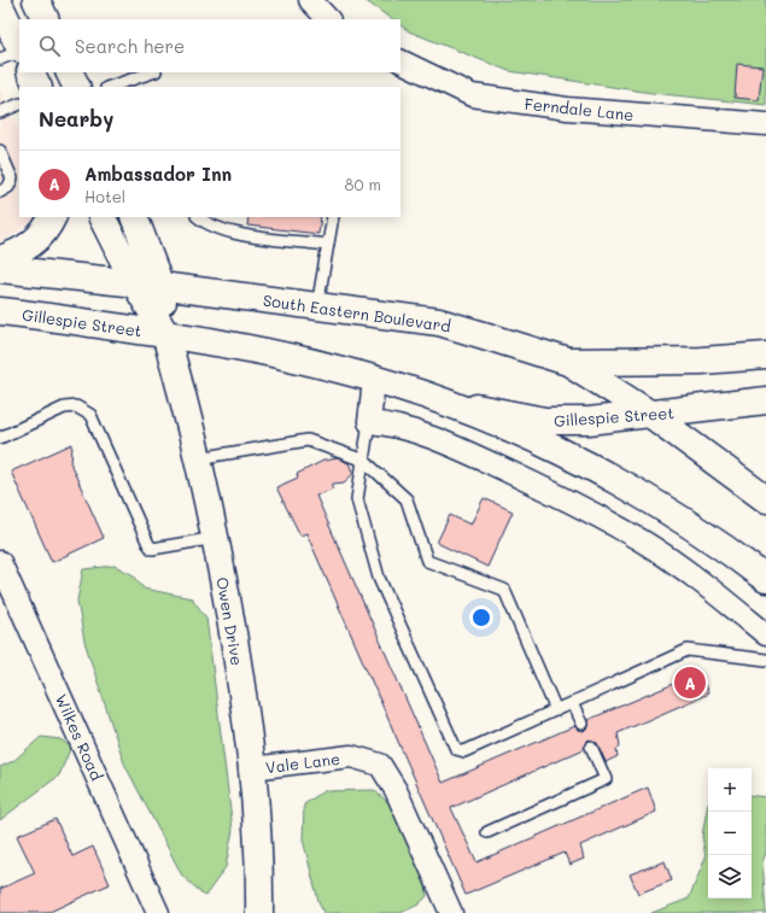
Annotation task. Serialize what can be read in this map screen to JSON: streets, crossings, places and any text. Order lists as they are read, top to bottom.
{
  "streets": {
    "main road": ["South Eastern Boulevard", "Gillespie Street", "Owen Drive"],
    "street": ["Ferndale Lane", "Wilkes Road", "Vale Lane"]
  },
  "crossings": [
    ["South Eastern Boulevard", "Gillespie Street"],
    ["South Eastern Boulevard", "Owen Drive"],
    ["Gillespie Street", "Owen Drive"],
    ["Owen Drive", "Vale Lane"]
  ],
  "page": {
    "search": "Search here",
    "heading": "Nearby",
    "list": [
      {
        "mark": "A",
        "name": "Ambassador Inn",
        "note": "Hotel",
        "value": "80 m"
      }
    ],
    "pins": "A",
    "map_buttons": ["+", "−"]
  }
}
